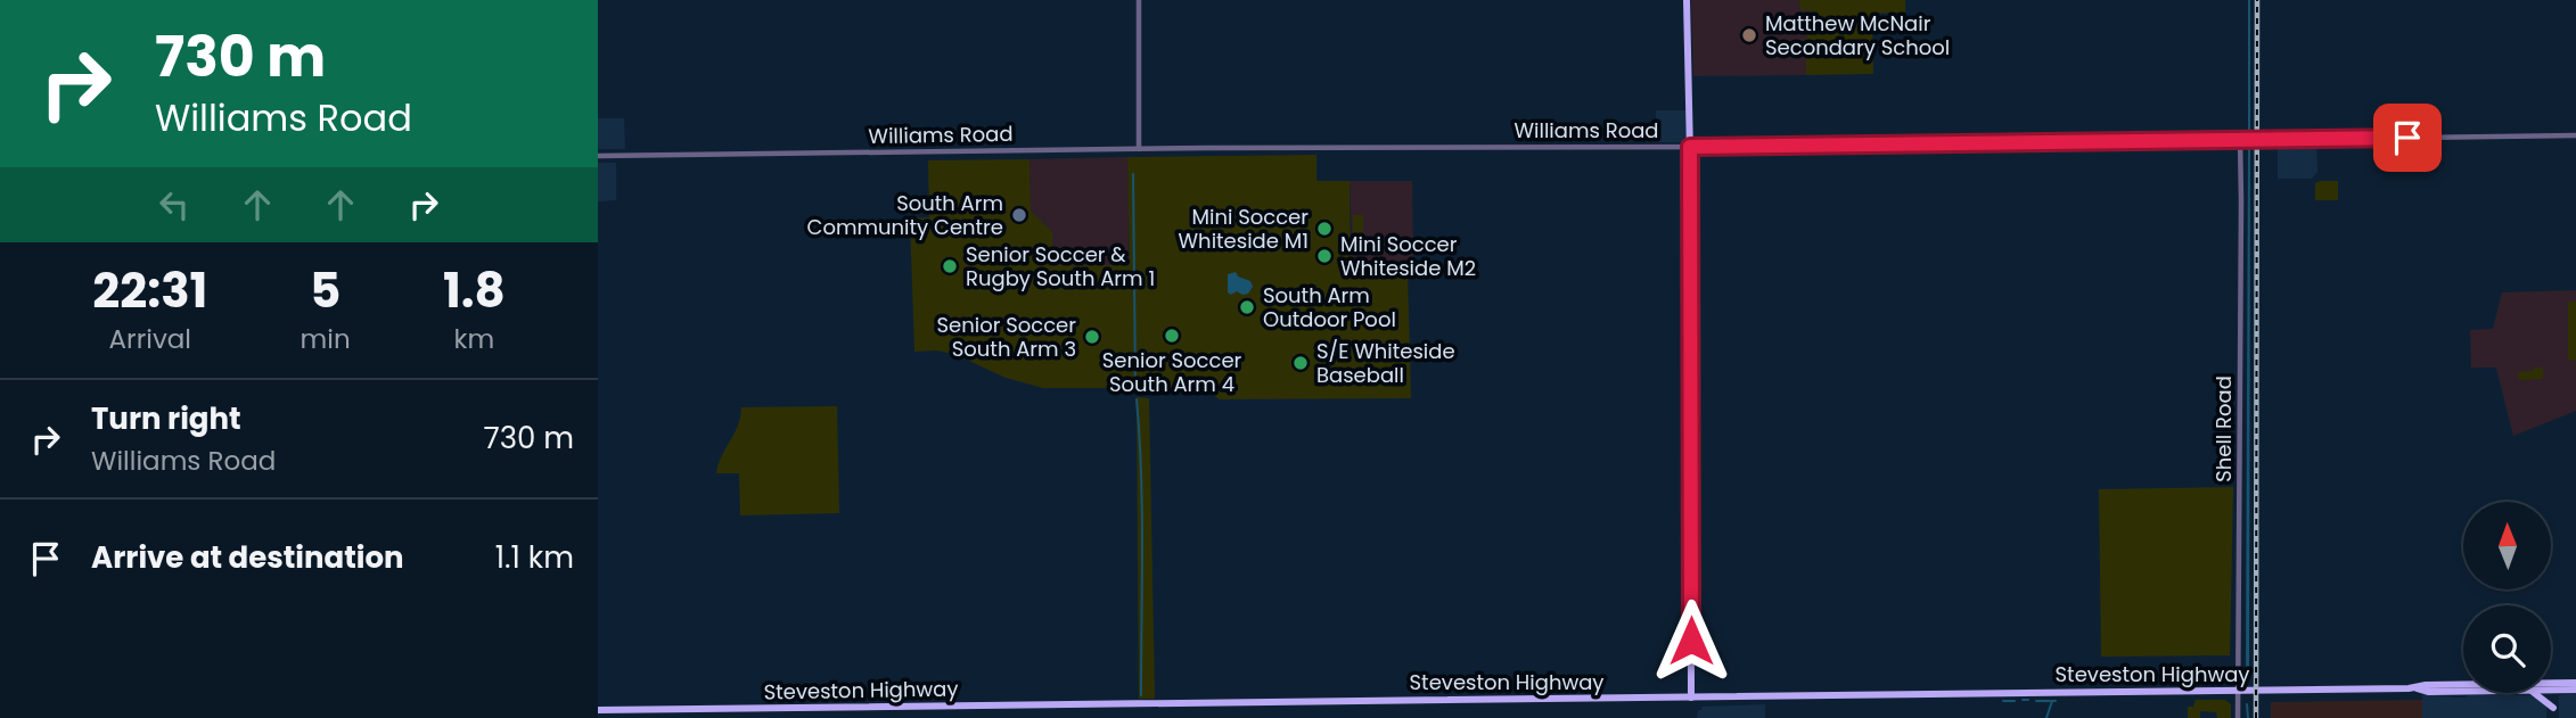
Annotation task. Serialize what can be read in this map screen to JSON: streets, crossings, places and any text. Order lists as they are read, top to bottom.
{
  "streets": {
    "main road": ["Steveston Highway"],
    "street": ["Williams Road", "Shell Road"]
  },
  "crossings": [
    ["Williams Road", "Shell Road"],
    ["Shell Road", "Steveston Highway"]
  ],
  "places": [
    "Matthew McNair Secondary School",
    "South Arm Community Centre",
    "Mini Soccer Whiteside M1",
    "Mini Soccer Whiteside M2",
    "Senior Soccer & Rugby South Arm 1",
    "South Arm Outdoor Pool",
    "Senior Soccer South Arm 4",
    "Senior Soccer South Arm 3",
    "S/E Whiteside Baseball"
  ],
  "north": "top",
  "page": {
    "turn": ["730 m", "Williams Road"],
    "eta": [
      "22:31",
      "Arrival",
      "5",
      "min",
      "1.8",
      "km"
    ],
    "list": [
      {
        "name": "Turn right",
        "note": "Williams Road",
        "value": "730 m"
      },
      {
        "name": "Arrive at destination",
        "value": "1.1 km"
      }
    ]
  }
}
